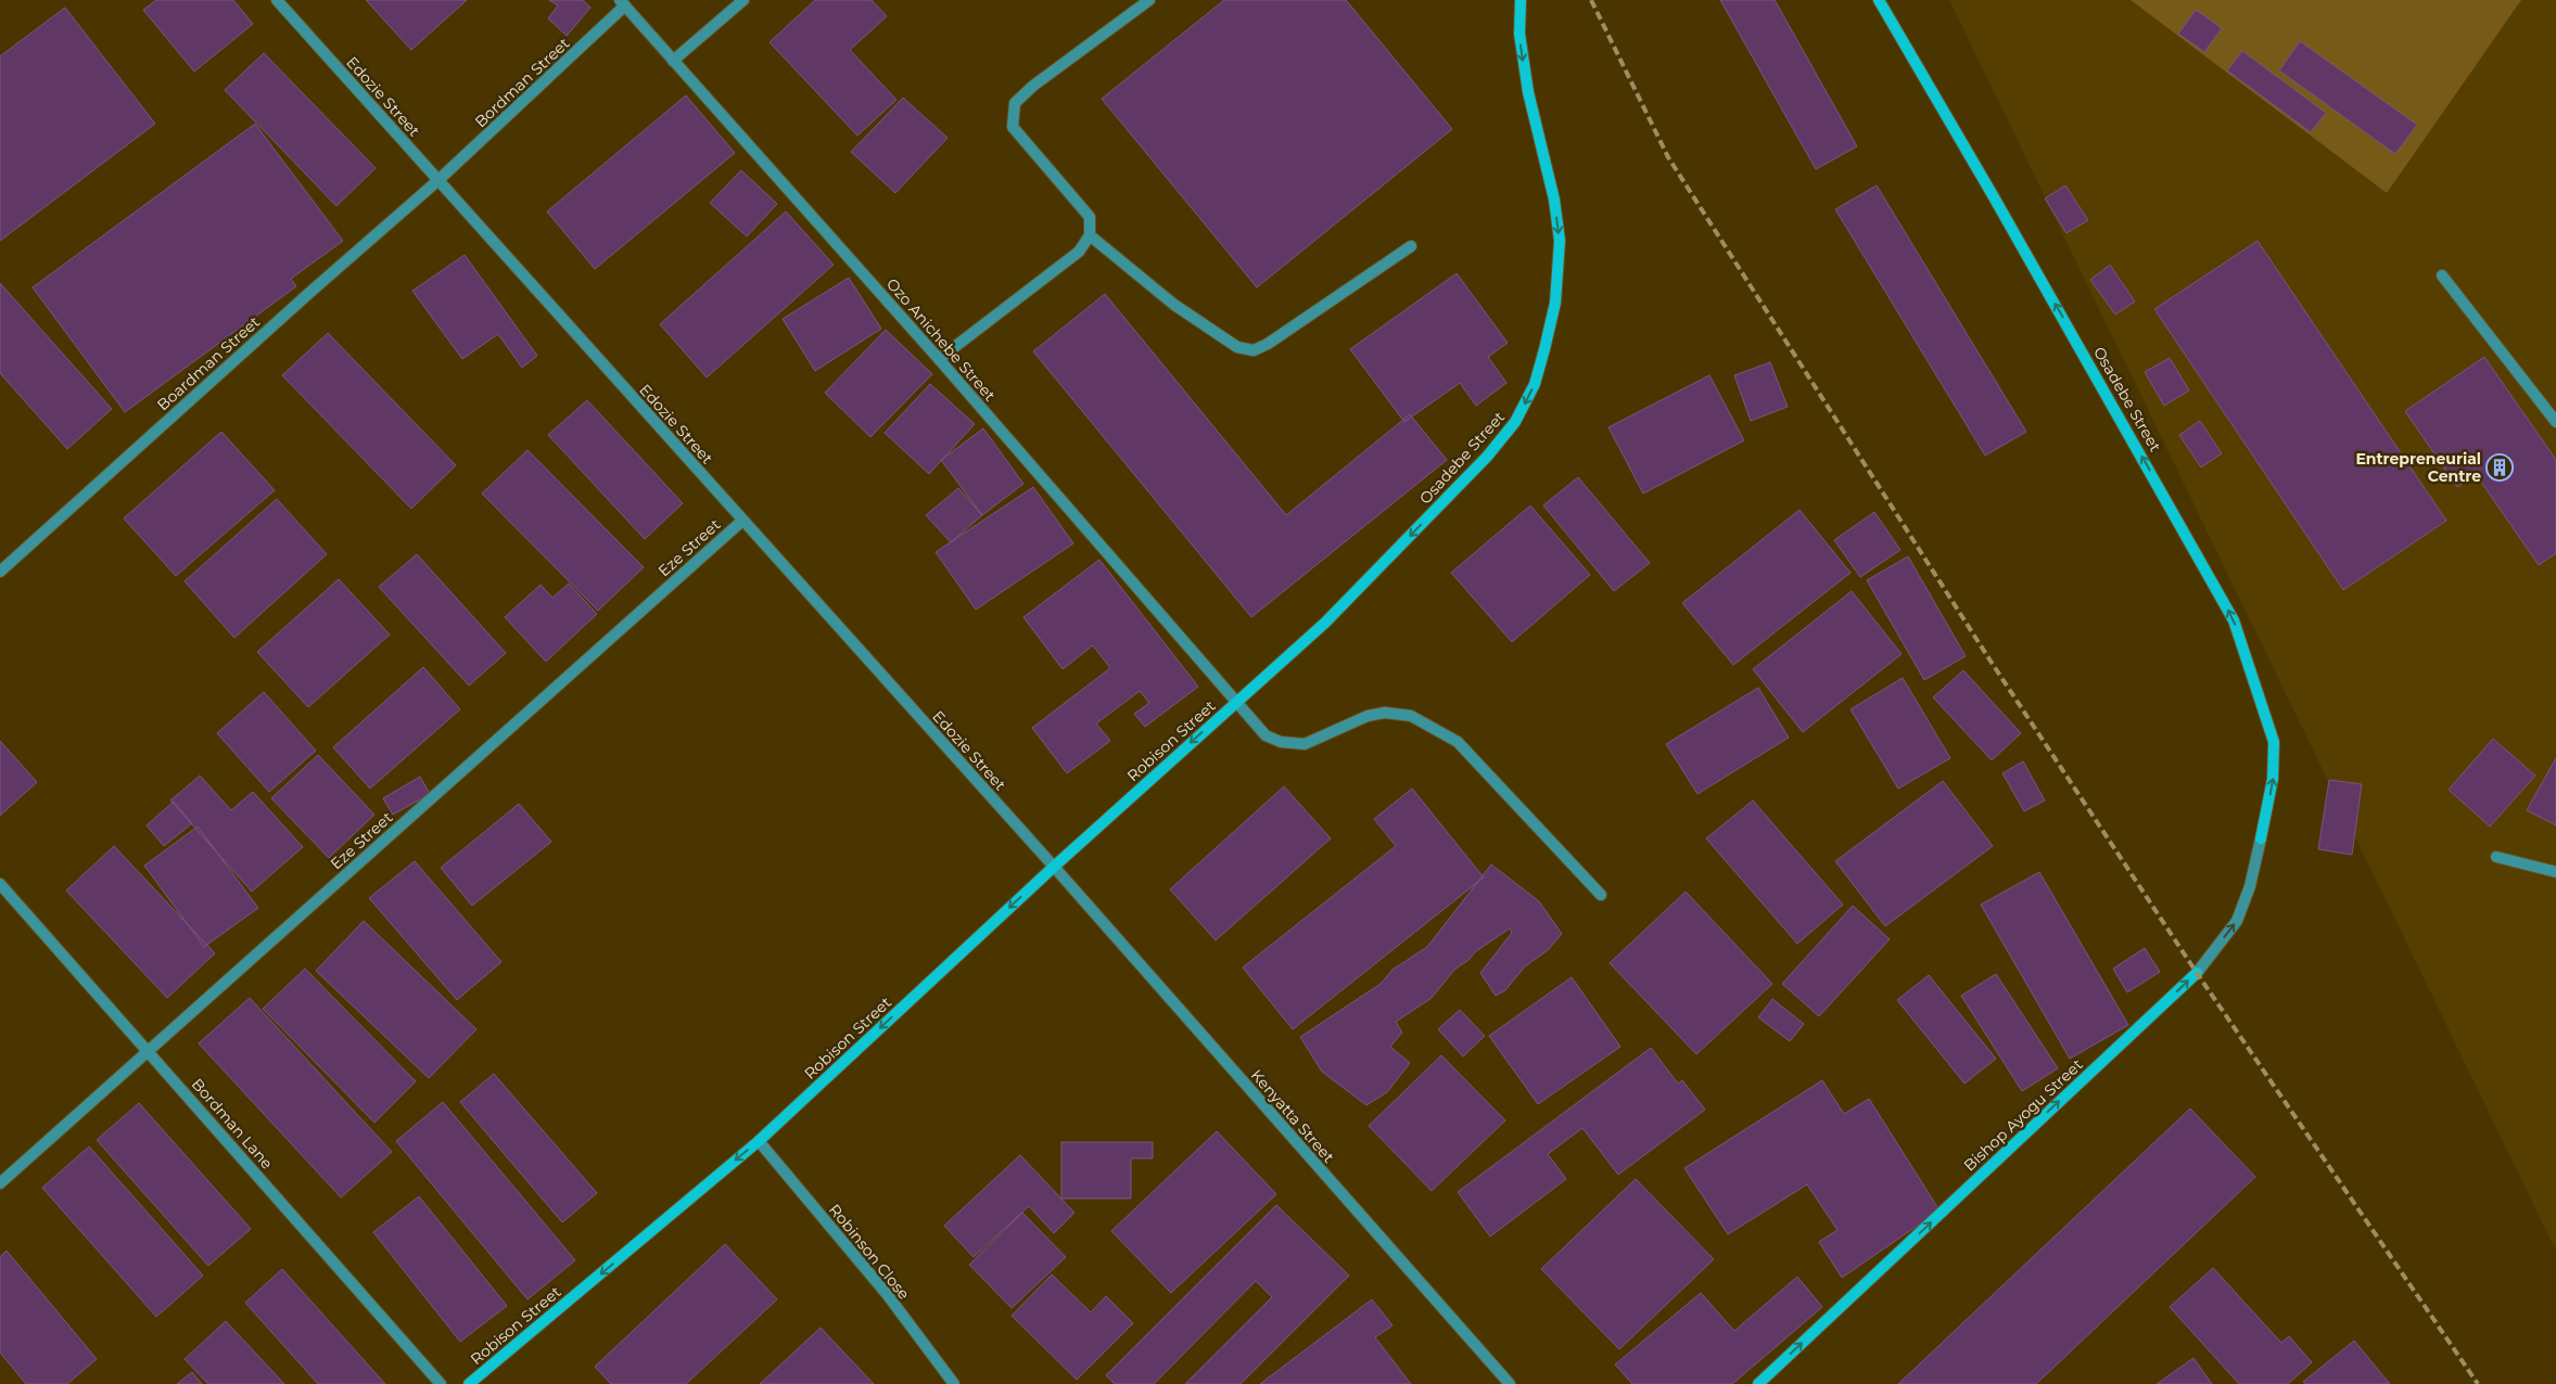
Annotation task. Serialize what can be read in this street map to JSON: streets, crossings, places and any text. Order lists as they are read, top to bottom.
{
  "streets": {
    "main road": ["Osadebe Street", "Robison Street", "Bishop Ayogu Street"],
    "street": [
      "Bordman Street",
      "Edozie Street",
      "Ozo Anichebe Street",
      "Boardman Street",
      "Eze Street",
      "Kenyatta Street",
      "Bordman Lane",
      "Robinson Close"
    ]
  },
  "crossings": [
    ["Bordman Street", "Edozie Street"],
    ["Bordman Street", "Ozo Anichebe Street"],
    ["Bordman Street", "Boardman Street"],
    ["Edozie Street", "Boardman Street"],
    ["Edozie Street", "Eze Street"],
    ["Edozie Street", "Robison Street"],
    ["Edozie Street", "Kenyatta Street"],
    ["Ozo Anichebe Street", "Osadebe Street"],
    ["Ozo Anichebe Street", "Robison Street"],
    ["Osadebe Street", "Robison Street"],
    ["Osadebe Street", "Bishop Ayogu Street"],
    ["Eze Street", "Bordman Lane"],
    ["Robison Street", "Kenyatta Street"],
    ["Robison Street", "Robinson Close"]
  ],
  "one_way": ["Robison Street", "Bishop Ayogu Street"],
  "places": {
    "building": ["Entrepreneurial Centre"]
  }
}
